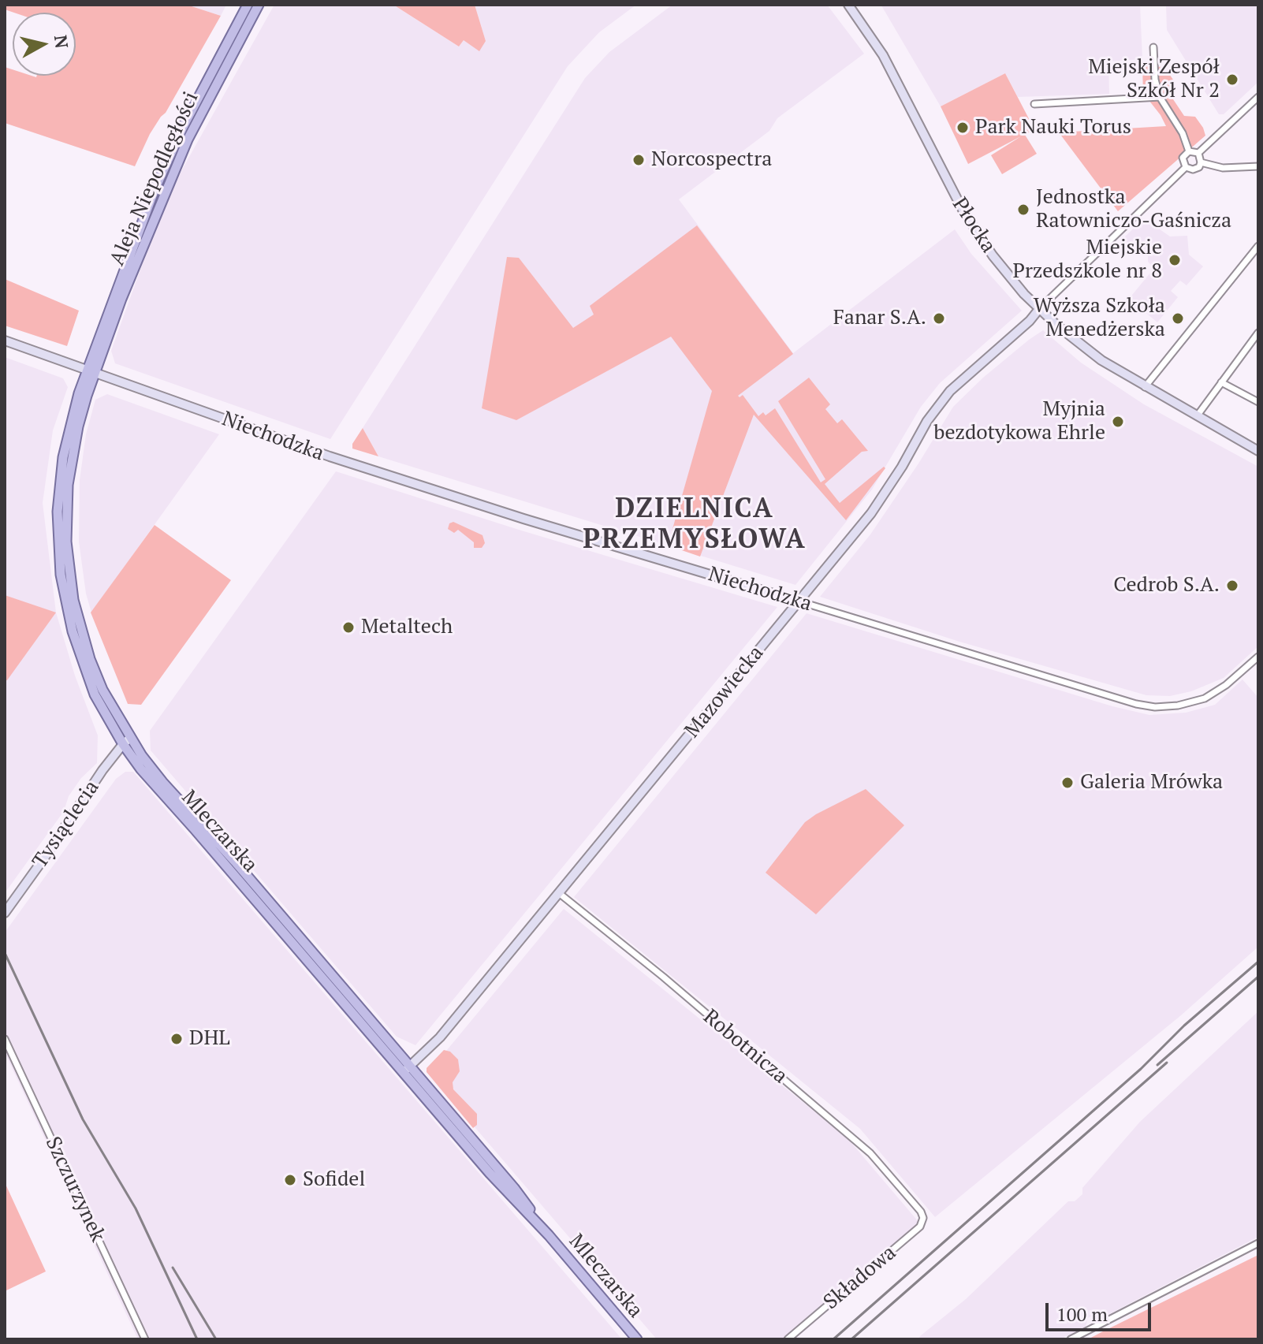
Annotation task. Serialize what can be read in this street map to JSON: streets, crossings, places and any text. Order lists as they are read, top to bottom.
{
  "streets": {
    "main road": ["Aleja Niepodległości", "Mleczarska"],
    "street": [
      "Płocka",
      "Niechodzka",
      "Mazowiecka",
      "Tysiąclecia",
      "Robotnicza",
      "Szczurzynek",
      "Składowa"
    ]
  },
  "crossings": [
    ["Aleja Niepodległości", "Niechodzka"],
    ["Aleja Niepodległości", "Mleczarska"],
    ["Płocka", "Mazowiecka"],
    ["Niechodzka", "Mazowiecka"],
    ["Niechodzka", "Mleczarska"],
    ["Mazowiecka", "Mleczarska"],
    ["Mazowiecka", "Robotnicza"],
    ["Tysiąclecia", "Mleczarska"],
    ["Robotnicza", "Składowa"]
  ],
  "districts": ["DZIELNICA PRZEMYSŁOWA"],
  "places": [
    "Miejski Zespół Szkół Nr 2",
    "Park Nauki Torus",
    "Norcospectra",
    "Jednostka Ratowniczo-Gaśnicza",
    "Miejskie Przedszkole nr 8",
    "Fanar S.A.",
    "Wyższa Szkoła Menedżerska",
    "Myjnia bezdotykowa Ehrle",
    "Cedrob S.A.",
    "Metaltech",
    "Galeria Mrówka",
    "DHL",
    "Sofidel"
  ],
  "scale_bar": "100 m",
  "north": "right"
}
